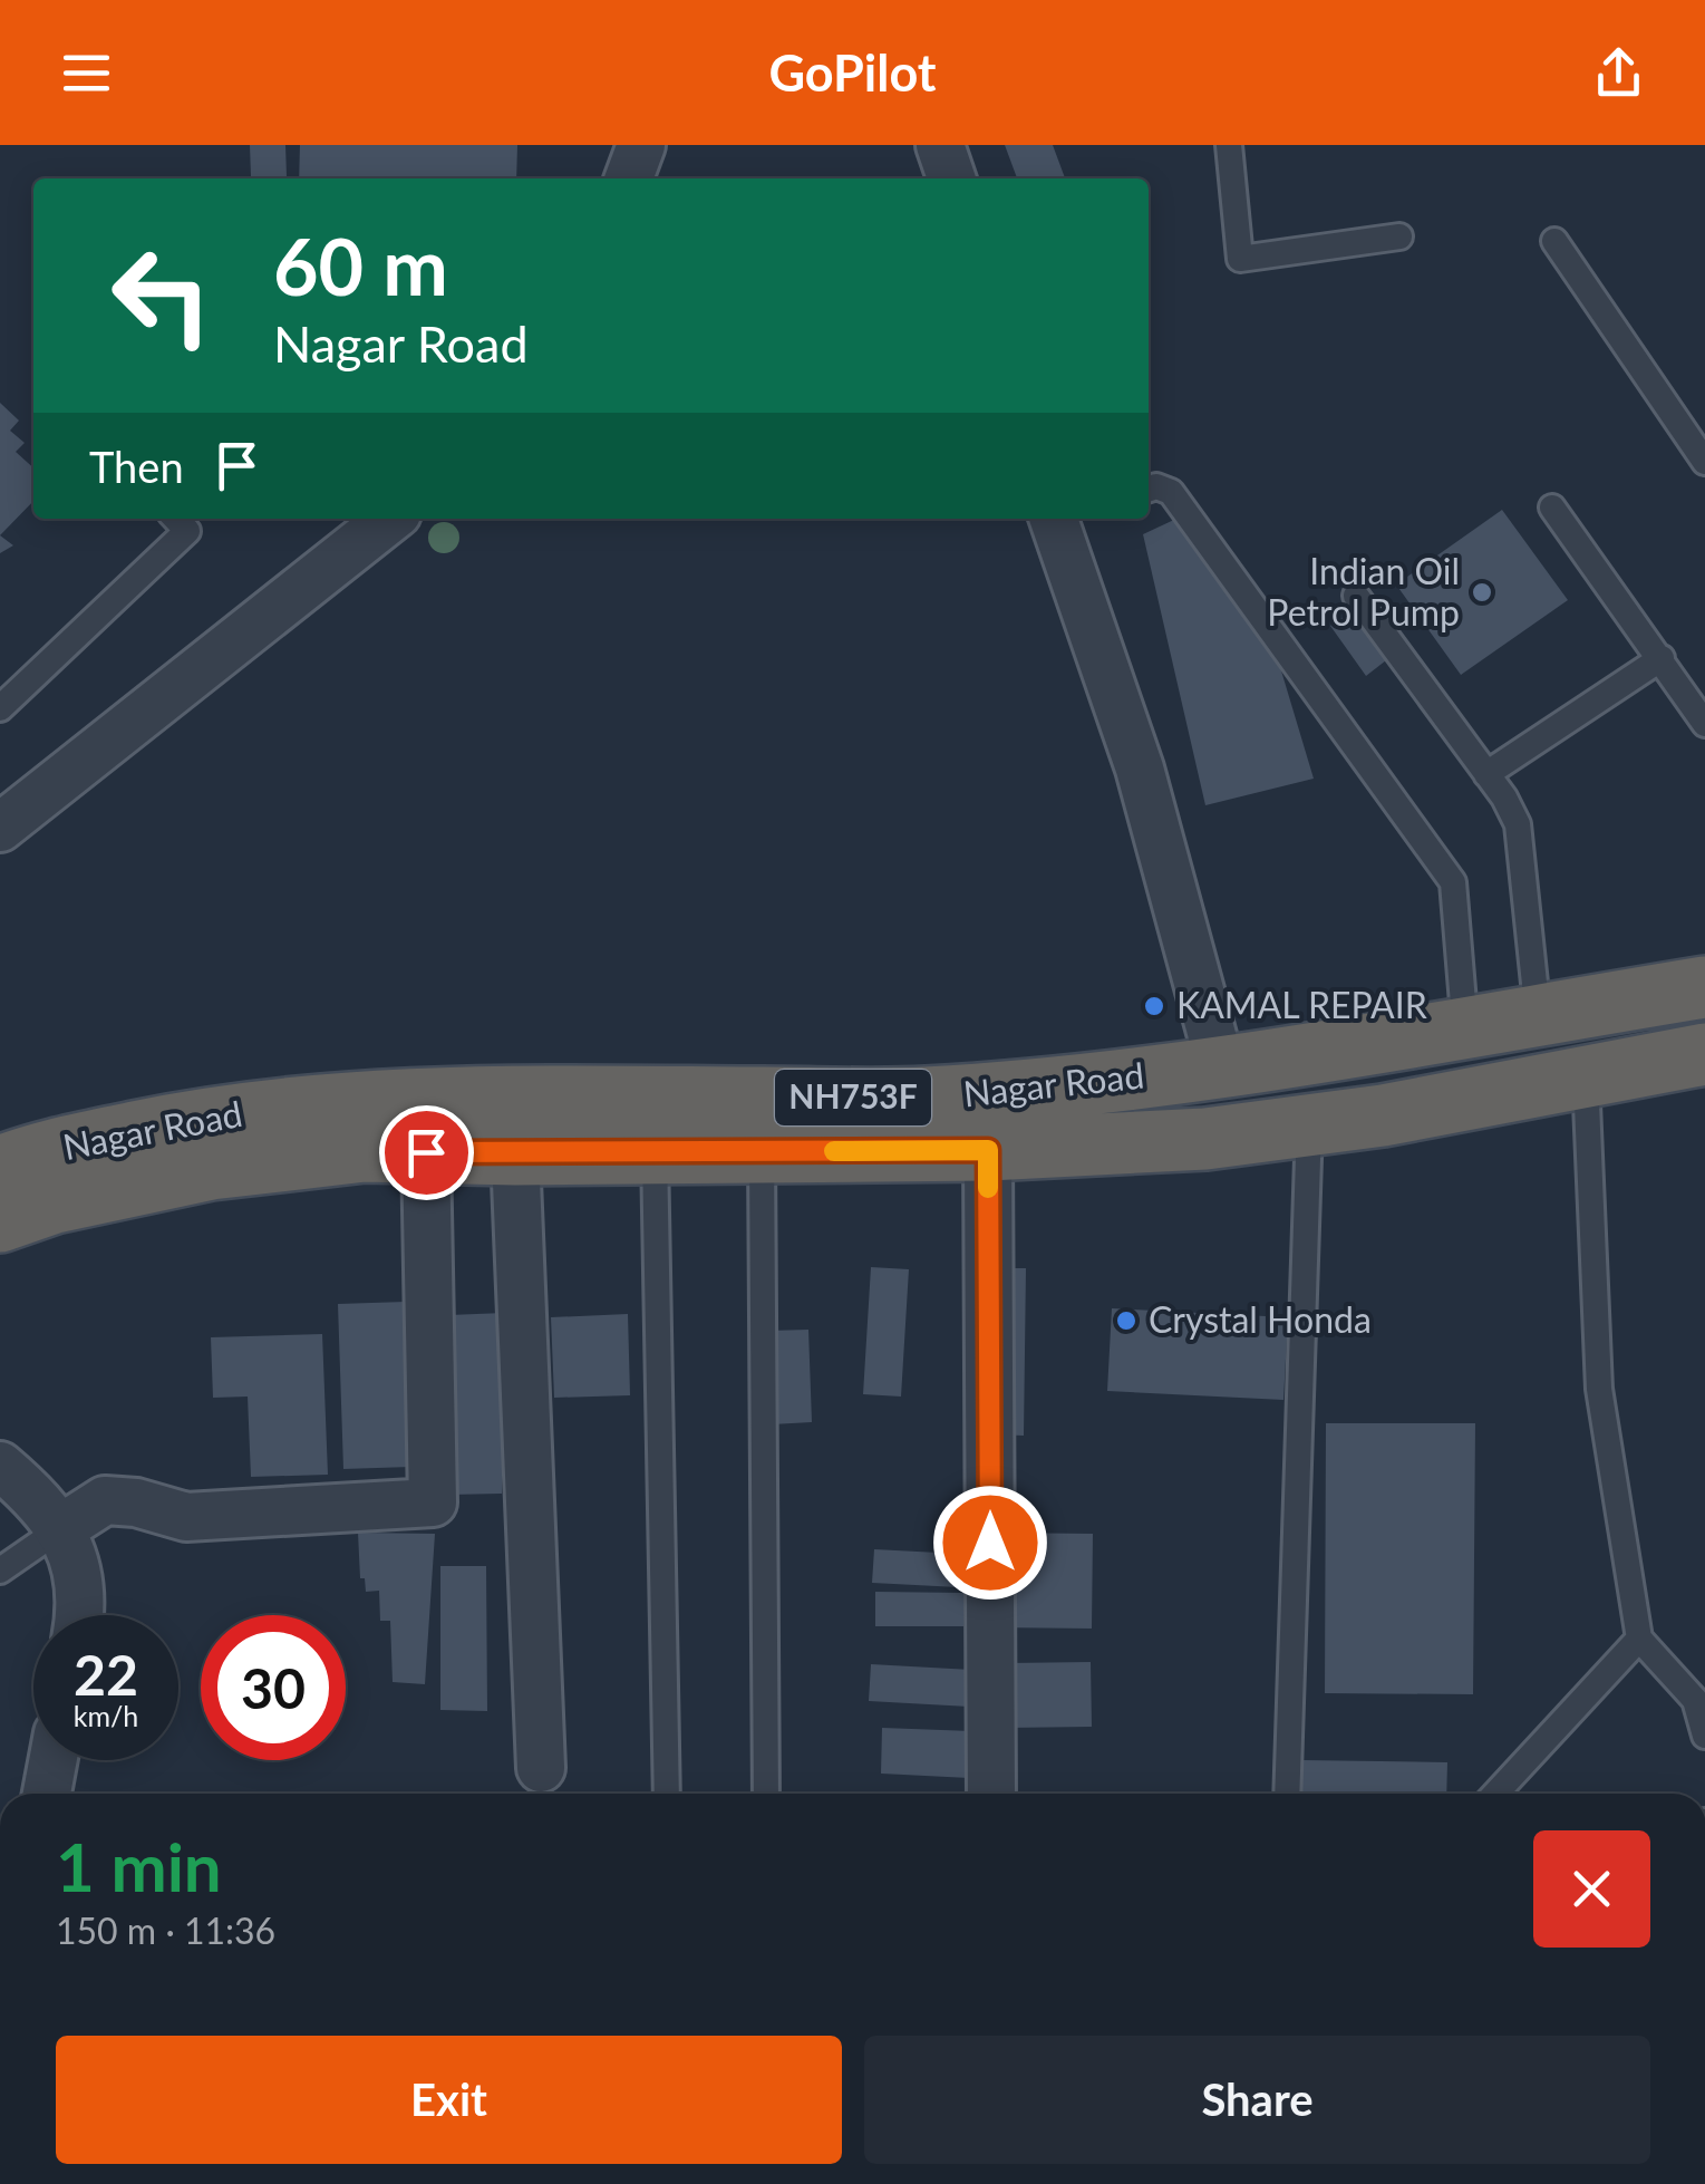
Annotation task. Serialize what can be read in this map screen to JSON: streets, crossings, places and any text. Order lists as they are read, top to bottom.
{
  "streets": {
    "highway": ["Nagar Road", "NH753F"]
  },
  "places": ["Indian Oil Petrol Pump", "KAMAL REPAIR", "Crystal Honda"],
  "page": {
    "header": "GoPilot",
    "turn": ["60 m", "Nagar Road"],
    "then": "Then",
    "speed": "22 km/h",
    "limit": "30",
    "heading": ["1 min", "150 m · 11:36"],
    "buttons": ["Exit", "Share"]
  }
}
